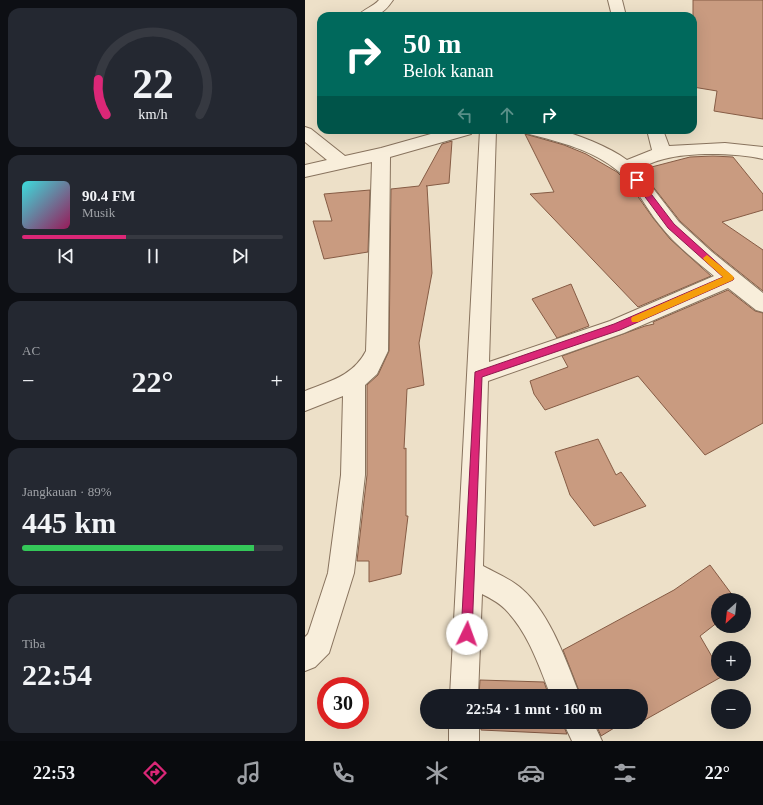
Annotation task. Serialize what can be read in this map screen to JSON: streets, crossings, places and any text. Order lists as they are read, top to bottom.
{
  "north": "bottom left",
  "page": {
    "turn": ["50 m", "Belok kanan"],
    "song": ["90.4 FM", "Musik"],
    "tile": [
      "AC",
      ["Jangkauan · 89%", "445 km"],
      ["Tiba", "22:54"]
    ],
    "heat": ["−", "22°", "+"],
    "map_buttons": ["+", "−"],
    "limit": "30",
    "trip": "22:54 · 1 mnt · 160 m",
    "tabs": ["22:53", "22°"],
    "gauge": ["22", "km/h"]
  }
}
